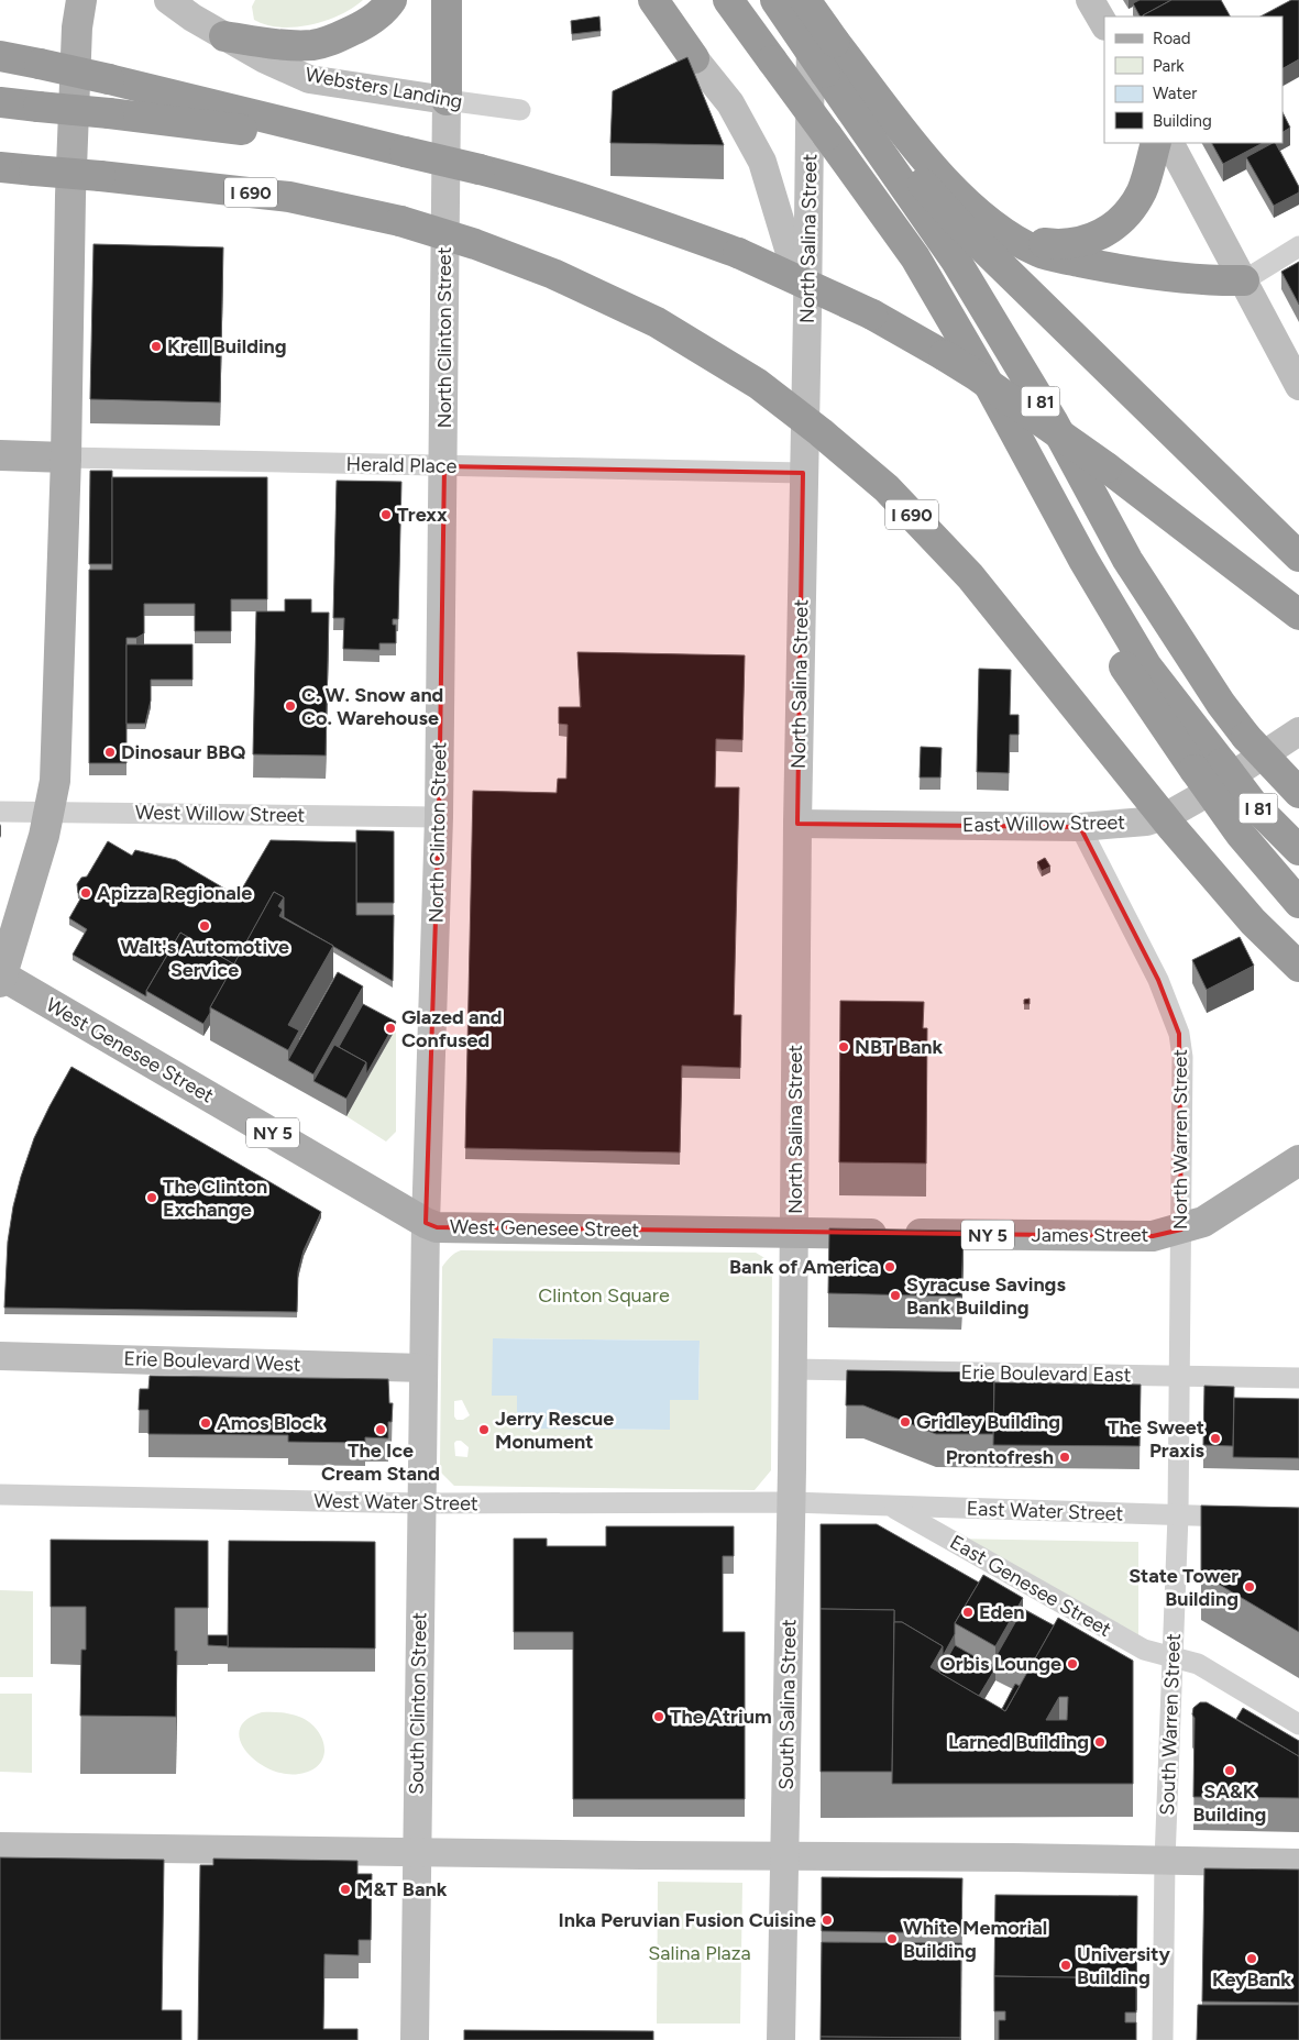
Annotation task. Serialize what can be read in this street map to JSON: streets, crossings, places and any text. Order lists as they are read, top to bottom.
{
  "streets": {
    "highway": ["I 690", "I 81"],
    "main road": [
      "Herald Place",
      "West Genesee Street",
      "NY 5",
      "James Street"
    ],
    "street": [
      "Websters Landing",
      "North Salina Street",
      "North Clinton Street",
      "West Willow Street",
      "East Willow Street",
      "North Warren Street",
      "Erie Boulevard West",
      "Erie Boulevard East",
      "West Water Street",
      "East Water Street",
      "East Genesee Street",
      "South Clinton Street",
      "South Salina Street",
      "South Warren Street"
    ]
  },
  "crossings": [
    ["Websters Landing", "North Clinton Street"],
    ["North Salina Street", "Herald Place"],
    ["North Salina Street", "East Willow Street"],
    ["North Salina Street", "West Genesee Street"],
    ["North Salina Street", "James Street"],
    ["North Salina Street", "Erie Boulevard East"],
    ["North Salina Street", "South Salina Street"],
    ["North Clinton Street", "Herald Place"],
    ["North Clinton Street", "West Willow Street"],
    ["North Clinton Street", "West Genesee Street"],
    ["North Clinton Street", "Erie Boulevard West"],
    ["North Clinton Street", "South Clinton Street"],
    ["East Willow Street", "North Warren Street"],
    ["West Genesee Street", "James Street"],
    ["North Warren Street", "James Street"],
    ["North Warren Street", "Erie Boulevard East"],
    ["North Warren Street", "South Warren Street"],
    ["Erie Boulevard West", "South Clinton Street"],
    ["Erie Boulevard East", "South Salina Street"],
    ["Erie Boulevard East", "South Warren Street"],
    ["West Water Street", "East Water Street"],
    ["West Water Street", "South Clinton Street"],
    ["West Water Street", "South Salina Street"],
    ["East Water Street", "East Genesee Street"],
    ["East Water Street", "South Salina Street"],
    ["East Water Street", "South Warren Street"],
    ["East Genesee Street", "South Warren Street"]
  ],
  "parks": ["Clinton Square", "Salina Plaza"],
  "places": [
    "Krell Building",
    "Trexx",
    "C. W. Snow and Co. Warehouse",
    "Dinosaur BBQ",
    "Apizza Regionale",
    "Walt's Automotive Service",
    "Glazed and Confused",
    "NBT Bank",
    "The Clinton Exchange",
    "Bank of America",
    "Syracuse Savings Bank Building",
    "Gridley Building",
    "Amos Block",
    "The Ice Cream Stand",
    "Jerry Rescue Monument",
    "The Sweet Praxis",
    "Prontofresh",
    "State Tower Building",
    "Eden",
    "Orbis Lounge",
    "The Atrium",
    "Larned Building",
    "SA&K Building",
    "M&T Bank",
    "Inka Peruvian Fusion Cuisine",
    "White Memorial Building",
    "KeyBank",
    "University Building"
  ],
  "legend": [
    "Road",
    "Park",
    "Water",
    "Building"
  ]
}
